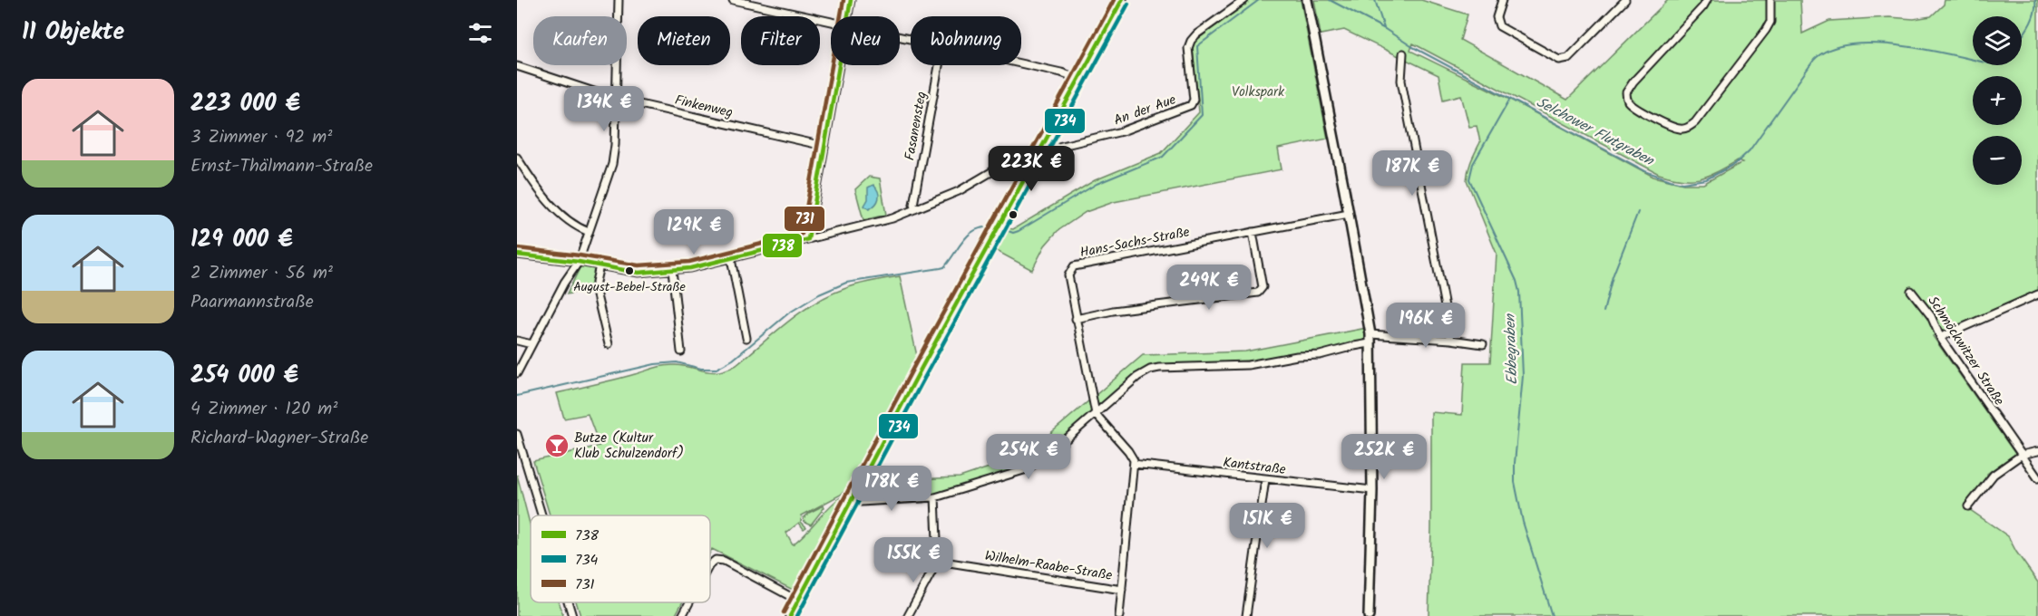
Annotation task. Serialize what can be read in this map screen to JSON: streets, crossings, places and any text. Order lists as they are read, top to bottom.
{
  "streets": {
    "street": [
      "Finkenweg",
      "An der Aue",
      "Fasanensteg",
      "Hans-Sachs-Straße",
      "Schmöckwitzer Straße",
      "Kantstraße",
      "Wilhelm-Raabe-Straße"
    ]
  },
  "water": ["Selchower Flutgraben", "Ebbegraben"],
  "parks": ["Volkspark"],
  "places": {
    "other": ["August-Bebel-Straße"],
    "bar": ["Butze (Kultur Klub Schulzendorf)"]
  },
  "lines": ["transit line 738", "transit line 731", "transit line 734"],
  "legend": ["738", "734", "731"],
  "page": {
    "heading": "11 Objekte",
    "map_buttons": ["+", "−"],
    "chip": [
      "Kaufen",
      "Mieten",
      "Filter",
      "Neu",
      "Wohnung"
    ],
    "list": [
      {
        "name": "223 000 €",
        "note": "3 Zimmer · 92 m² · Ernst-Thälmann-Straße"
      },
      {
        "name": "129 000 €",
        "note": "2 Zimmer · 56 m² · Paarmannstraße"
      },
      {
        "name": "254 000 €",
        "note": "4 Zimmer · 120 m² · Richard-Wagner-Straße"
      }
    ],
    "price": [
      "134K €",
      "223K €",
      "187K €",
      "129K €",
      "249K €",
      "196K €",
      "254K €",
      "252K €",
      "178K €",
      "151K €",
      "155K €"
    ]
  }
}
